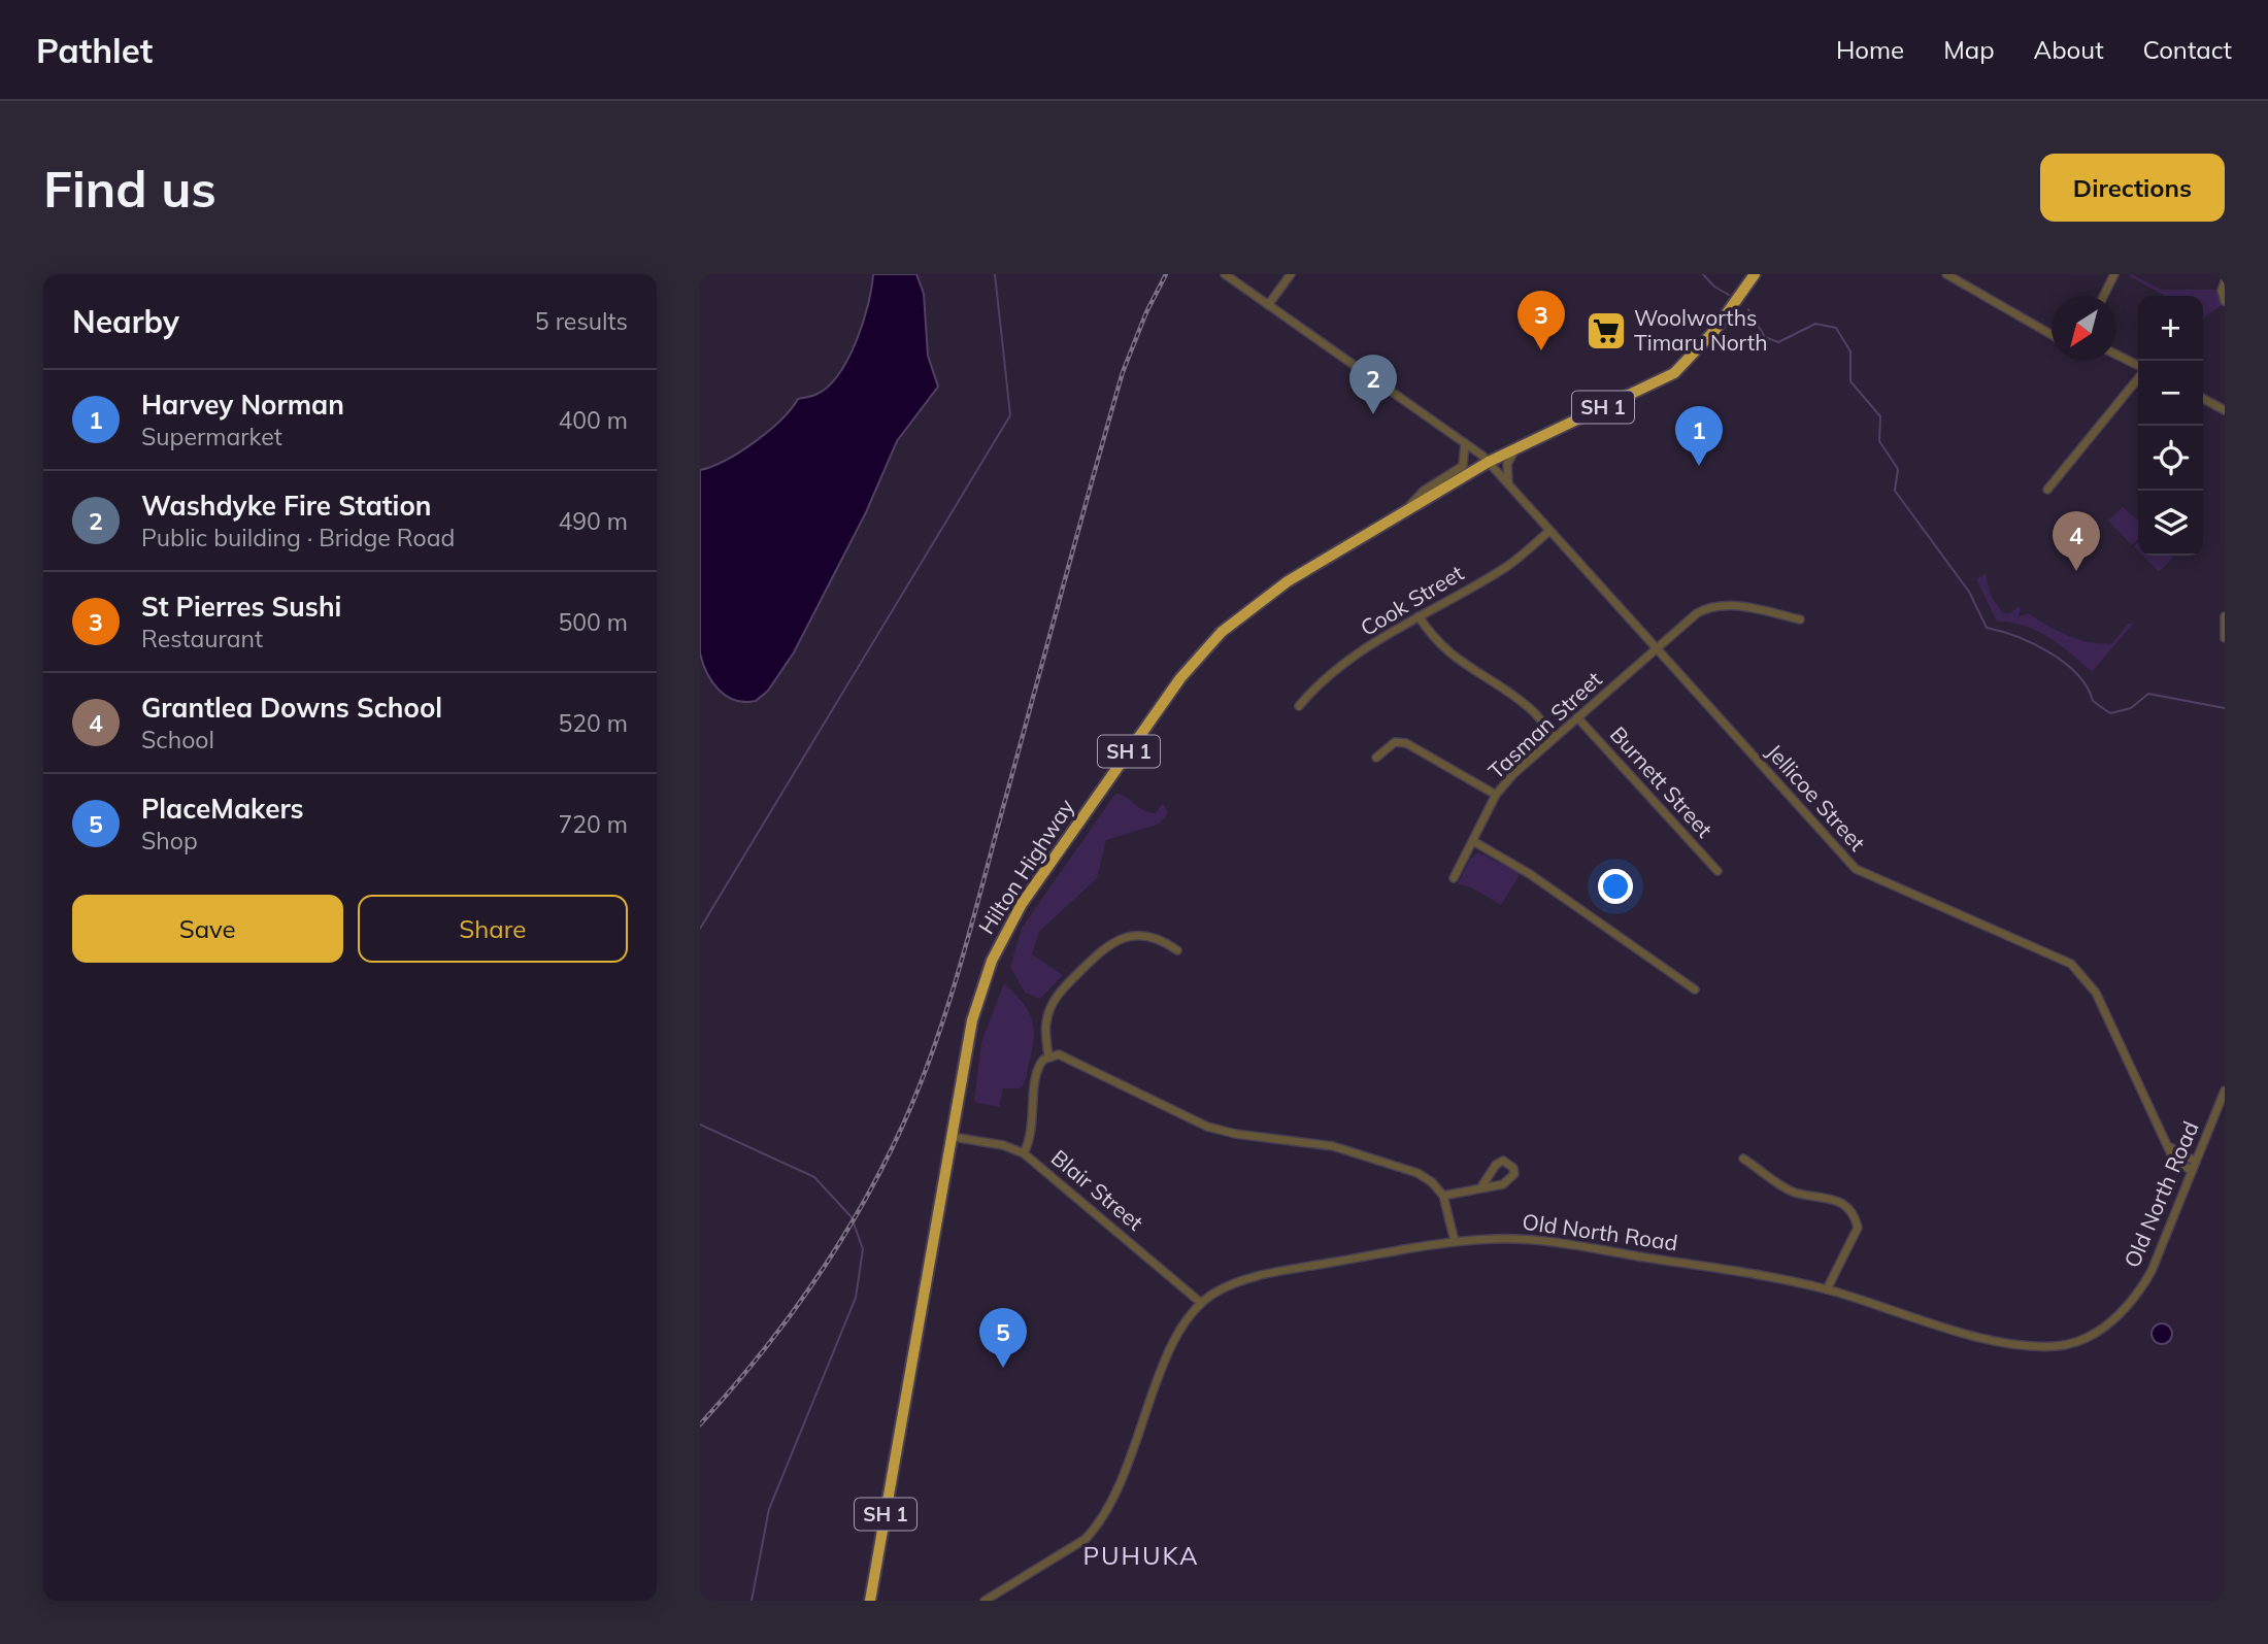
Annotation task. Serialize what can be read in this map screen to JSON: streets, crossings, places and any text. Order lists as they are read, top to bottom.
{
  "streets": {
    "highway": ["SH 1", "Hilton Highway"],
    "street": [
      "Cook Street",
      "Tasman Street",
      "Burnett Street",
      "Jellicoe Street",
      "Blair Street",
      "Old North Road"
    ]
  },
  "crossings": [
    ["SH 1", "Jellicoe Street"],
    ["SH 1", "Hilton Highway"],
    ["Cook Street", "Jellicoe Street"],
    ["Tasman Street", "Burnett Street"],
    ["Tasman Street", "Jellicoe Street"],
    ["Jellicoe Street", "Hilton Highway"],
    ["Jellicoe Street", "Old North Road"],
    ["Hilton Highway", "Blair Street"],
    ["Blair Street", "Old North Road"]
  ],
  "districts": ["PUHUKA"],
  "places": {
    "supermarket": ["Woolworths Timaru North"]
  },
  "north": "bottom left",
  "page": {
    "header": "Pathlet",
    "nav": [
      "Home",
      "Map",
      "About",
      "Contact"
    ],
    "buttons": [
      "Directions",
      ["Save", "Share"]
    ],
    "title": "Find us",
    "heading": ["Nearby", "5 results"],
    "pins": [
      "3",
      "2",
      "1",
      "4",
      "5"
    ],
    "map_buttons": ["+", "−"],
    "list": [
      {
        "mark": "1",
        "name": "Harvey Norman",
        "note": "Supermarket",
        "value": "400 m"
      },
      {
        "mark": "2",
        "name": "Washdyke Fire Station",
        "note": "Public building · Bridge Road",
        "value": "490 m"
      },
      {
        "mark": "3",
        "name": "St Pierres Sushi",
        "note": "Restaurant",
        "value": "500 m"
      },
      {
        "mark": "4",
        "name": "Grantlea Downs School",
        "note": "School",
        "value": "520 m"
      },
      {
        "mark": "5",
        "name": "PlaceMakers",
        "note": "Shop",
        "value": "720 m"
      }
    ]
  }
}
